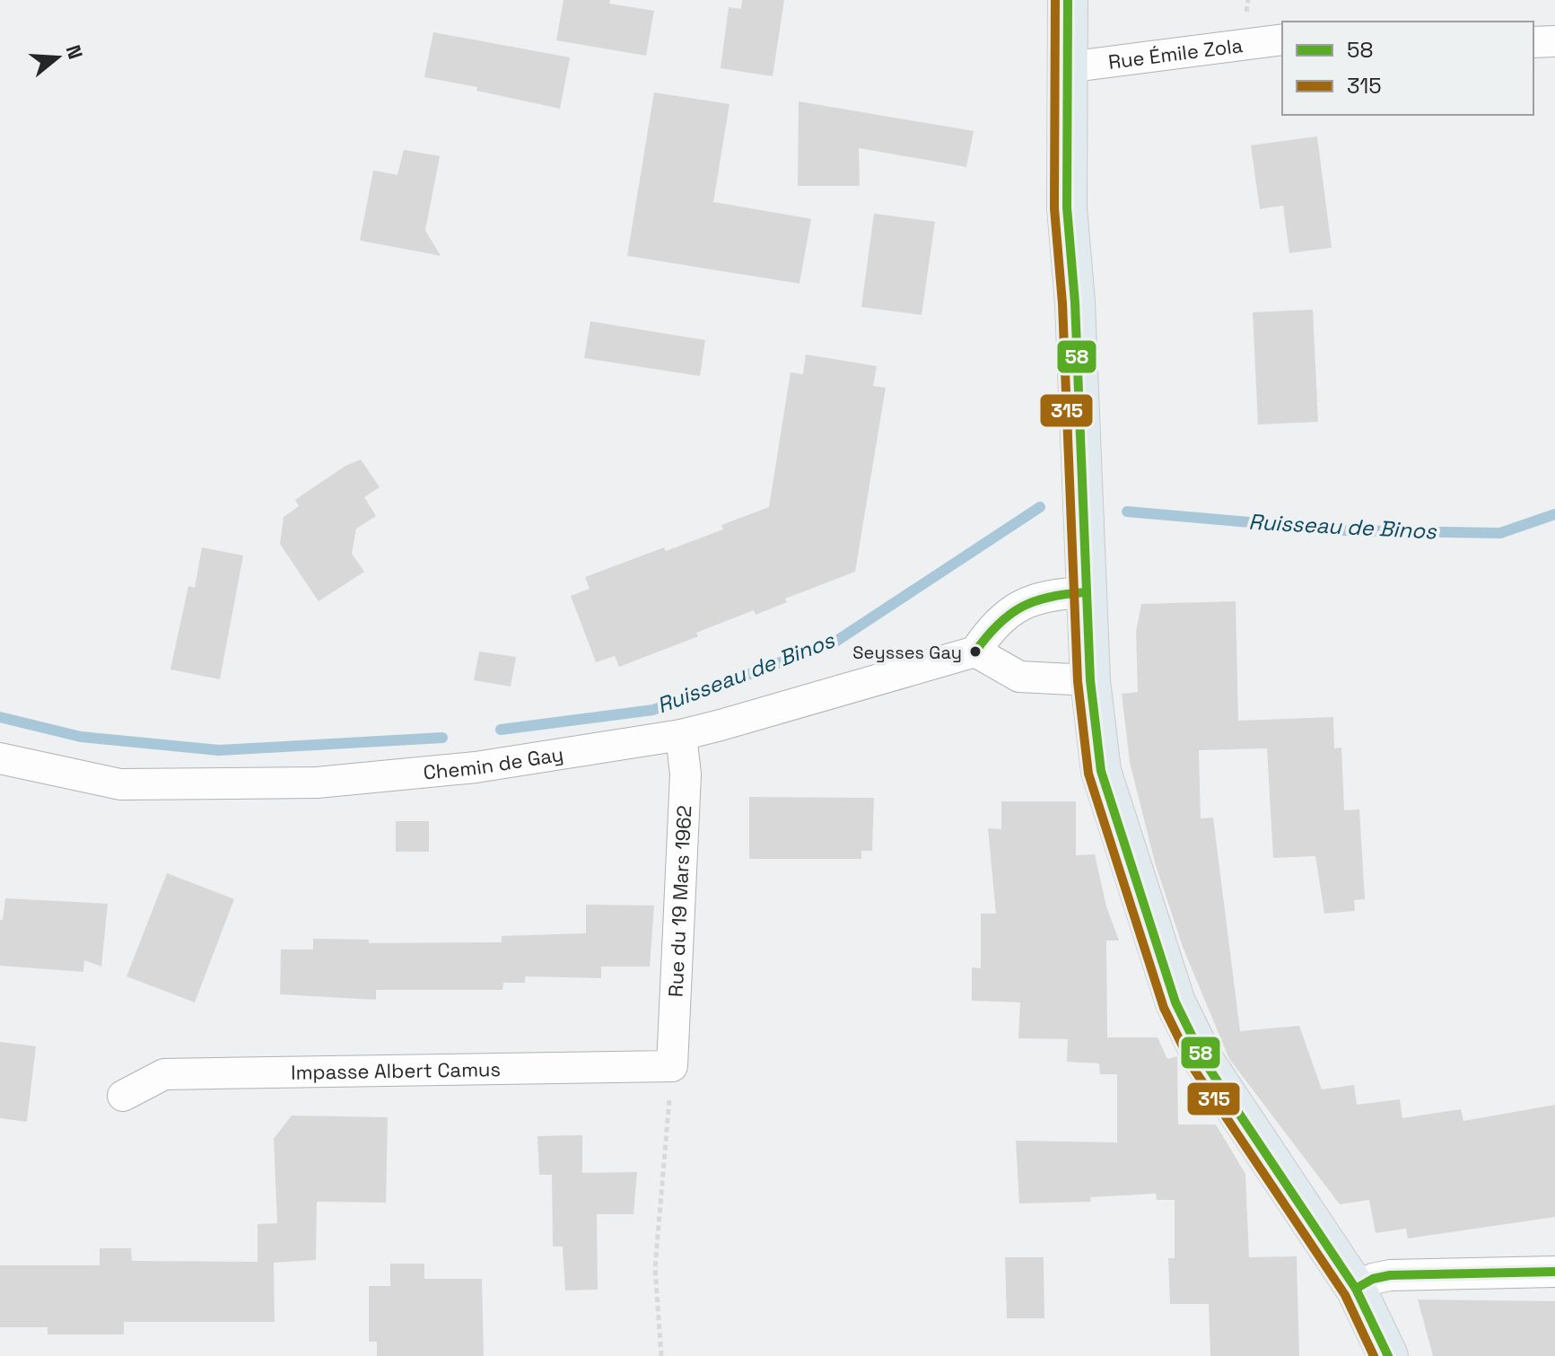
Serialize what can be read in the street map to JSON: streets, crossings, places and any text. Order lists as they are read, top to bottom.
{
  "streets": {
    "street": [
      "Rue Émile Zola",
      "Chemin de Gay",
      "Rue du 19 Mars 1962",
      "Impasse Albert Camus"
    ]
  },
  "crossings": [
    ["Chemin de Gay", "Rue du 19 Mars 1962"],
    ["Rue du 19 Mars 1962", "Impasse Albert Camus"]
  ],
  "water": ["Ruisseau de Binos"],
  "places": ["Seysses Gay"],
  "lines": ["transit line 58", "transit line 315"],
  "legend": ["58", "315"],
  "north": "right"
}
